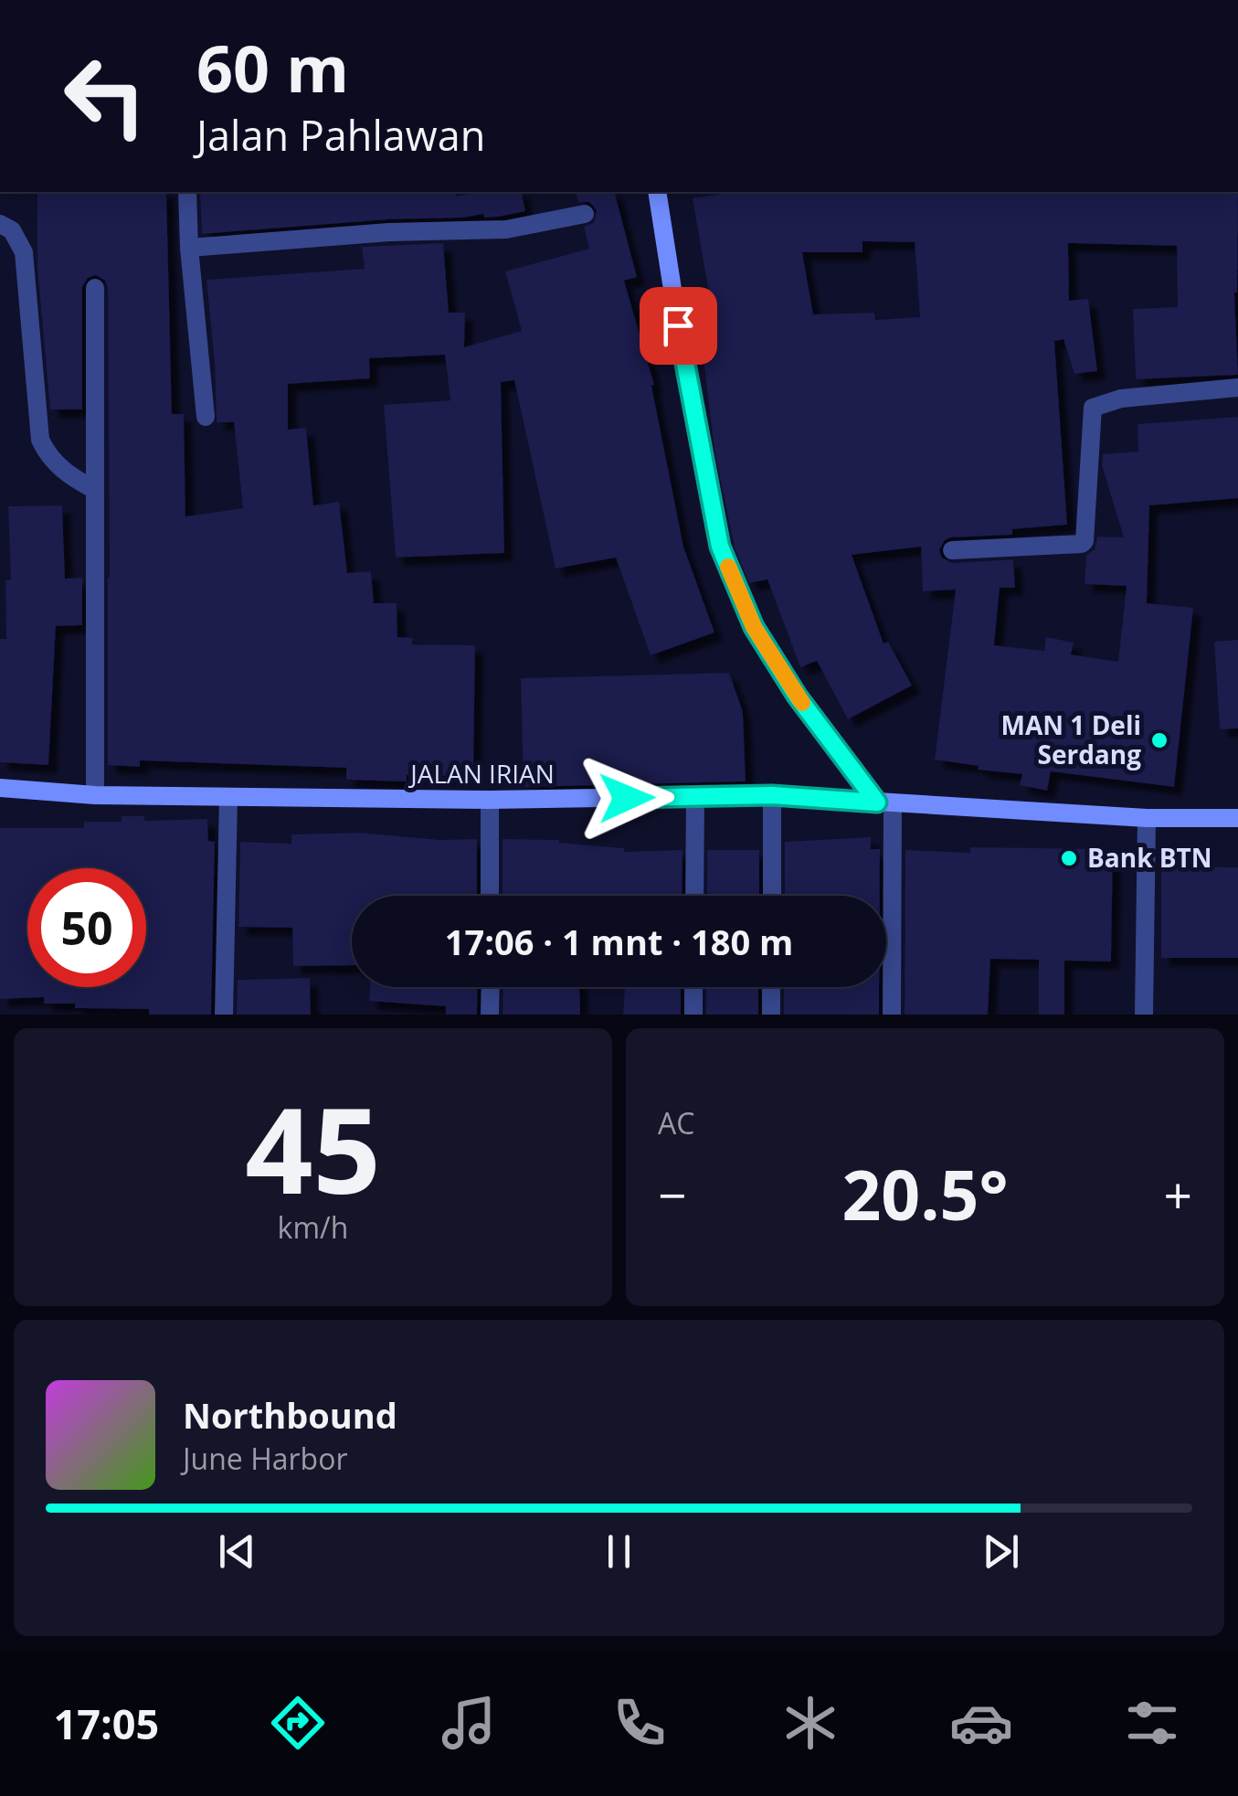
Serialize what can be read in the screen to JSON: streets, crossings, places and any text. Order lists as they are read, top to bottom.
{
  "streets": {
    "main road": ["JALAN IRIAN"]
  },
  "places": ["MAN 1 Deli Serdang", "Bank BTN"],
  "page": {
    "turn": ["60 m", "Jalan Pahlawan"],
    "limit": "50",
    "trip": "17:06 · 1 mnt · 180 m",
    "tile": [
      ["45", "km/h"],
      "AC"
    ],
    "heat": ["−", "20.5°", "+"],
    "song": ["Northbound", "June Harbor"],
    "tabs": "17:05"
  }
}
